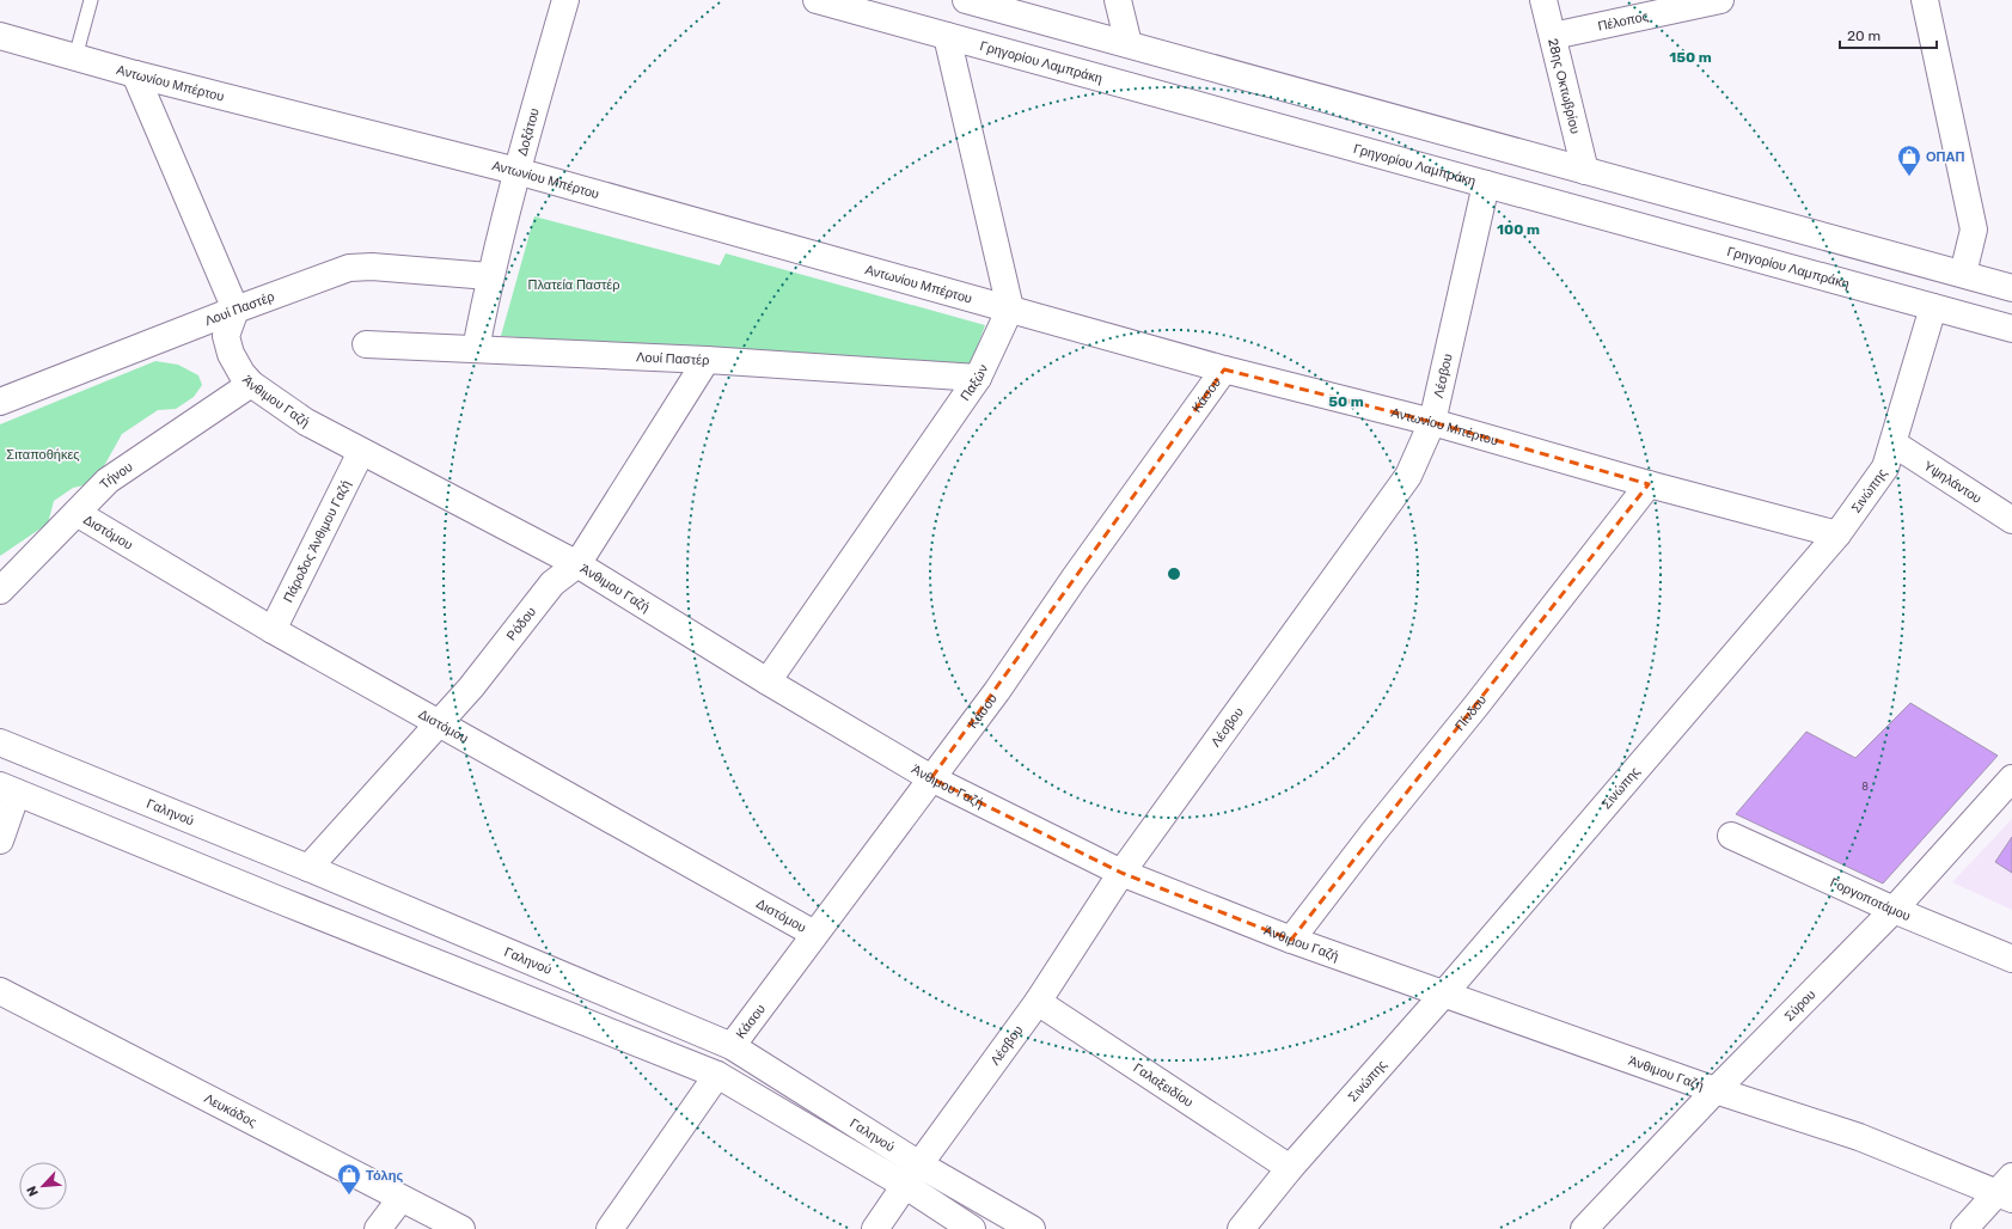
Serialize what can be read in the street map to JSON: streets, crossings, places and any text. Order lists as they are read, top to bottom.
{
  "streets": {
    "street": [
      "Πέλοπος",
      "Γρηγορίου Λαμπράκη",
      "Αντωνίου Μπέρτου",
      "28ης Οκτωβρίου",
      "Δοξάτου",
      "Λουί Παστέρ",
      "Λέσβου",
      "Παξών",
      "Κάσου",
      "Άνθιμου Γαζή",
      "Τήνου",
      "Υψηλάντου",
      "Σινώπης",
      "Διστόμου",
      "Πάροδος Άνθιμου Γαζή",
      "Ρόδου",
      "Πίνδου",
      "Γαληνού",
      "Γοργοποτάμου",
      "Σύρου",
      "Γαλαξειδίου",
      "Λευκάδος"
    ]
  },
  "crossings": [
    ["Πέλοπος", "28ης Οκτωβρίου"],
    ["Γρηγορίου Λαμπράκη", "Λέσβου"],
    ["Γρηγορίου Λαμπράκη", "Σινώπης"],
    ["Αντωνίου Μπέρτου", "Δοξάτου"],
    ["Αντωνίου Μπέρτου", "Λέσβου"],
    ["Αντωνίου Μπέρτου", "Παξών"],
    ["Αντωνίου Μπέρτου", "Κάσου"],
    ["Αντωνίου Μπέρτου", "Σινώπης"],
    ["Αντωνίου Μπέρτου", "Πίνδου"],
    ["Δοξάτου", "Λουί Παστέρ"],
    ["Λουί Παστέρ", "Παξών"],
    ["Λουί Παστέρ", "Άνθιμου Γαζή"],
    ["Λουί Παστέρ", "Ρόδου"],
    ["Λέσβου", "Άνθιμου Γαζή"],
    ["Λέσβου", "Γαληνού"],
    ["Λέσβου", "Γαλαξειδίου"],
    ["Παξών", "Άνθιμου Γαζή"],
    ["Κάσου", "Άνθιμου Γαζή"],
    ["Κάσου", "Διστόμου"],
    ["Κάσου", "Γαληνού"],
    ["Άνθιμου Γαζή", "Τήνου"],
    ["Άνθιμου Γαζή", "Σινώπης"],
    ["Άνθιμου Γαζή", "Πάροδος Άνθιμου Γαζή"],
    ["Άνθιμου Γαζή", "Ρόδου"],
    ["Άνθιμου Γαζή", "Πίνδου"],
    ["Άνθιμου Γαζή", "Σύρου"],
    ["Τήνου", "Διστόμου"],
    ["Υψηλάντου", "Σινώπης"],
    ["Σινώπης", "Γαλαξειδίου"],
    ["Διστόμου", "Πάροδος Άνθιμου Γαζή"],
    ["Διστόμου", "Ρόδου"],
    ["Ρόδου", "Γαληνού"],
    ["Γοργοποτάμου", "Σύρου"]
  ],
  "parks": ["Πλατεία Παστέρ", "Σιταποθήκες"],
  "places": {
    "shop": ["ΟΠΑΠ", "Τόλης"]
  },
  "house_numbers": ["8"],
  "scale_bar": "20 m",
  "north": "bottom left",
  "rings": ["150 m", "100 m", "50 m"]
}
